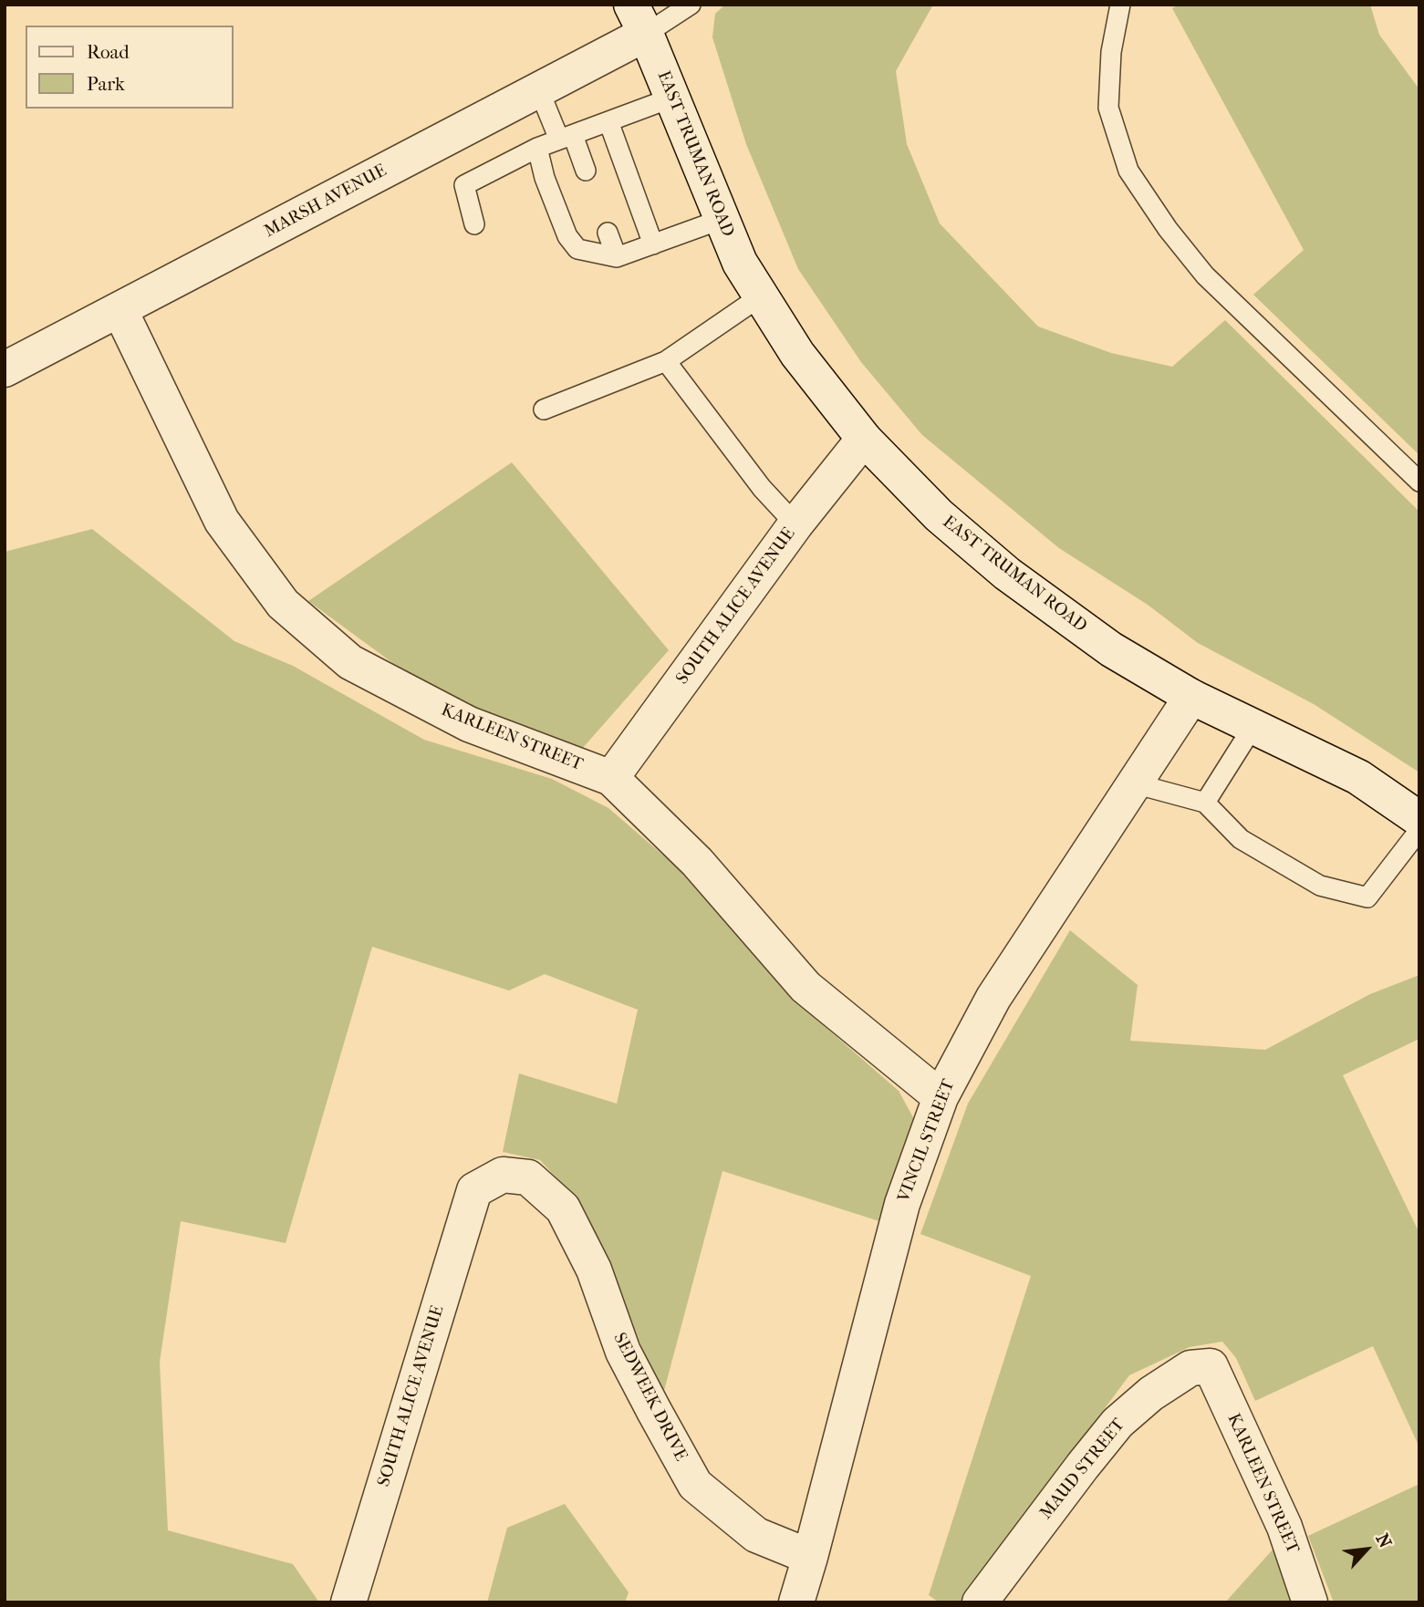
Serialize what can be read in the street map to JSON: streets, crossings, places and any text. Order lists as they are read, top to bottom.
{
  "streets": {
    "street": [
      "EAST TRUMAN ROAD",
      "MARSH AVENUE",
      "SOUTH ALICE AVENUE",
      "KARLEEN STREET",
      "VINCIL STREET",
      "SEDWEEK DRIVE",
      "MAUD STREET"
    ]
  },
  "crossings": [
    ["EAST TRUMAN ROAD", "MARSH AVENUE"],
    ["EAST TRUMAN ROAD", "SOUTH ALICE AVENUE"],
    ["EAST TRUMAN ROAD", "VINCIL STREET"],
    ["MARSH AVENUE", "KARLEEN STREET"],
    ["SOUTH ALICE AVENUE", "KARLEEN STREET"],
    ["SOUTH ALICE AVENUE", "SEDWEEK DRIVE"],
    ["KARLEEN STREET", "VINCIL STREET"],
    ["KARLEEN STREET", "MAUD STREET"],
    ["VINCIL STREET", "SEDWEEK DRIVE"]
  ],
  "legend": ["Road", "Park"],
  "north": "top right"
}
